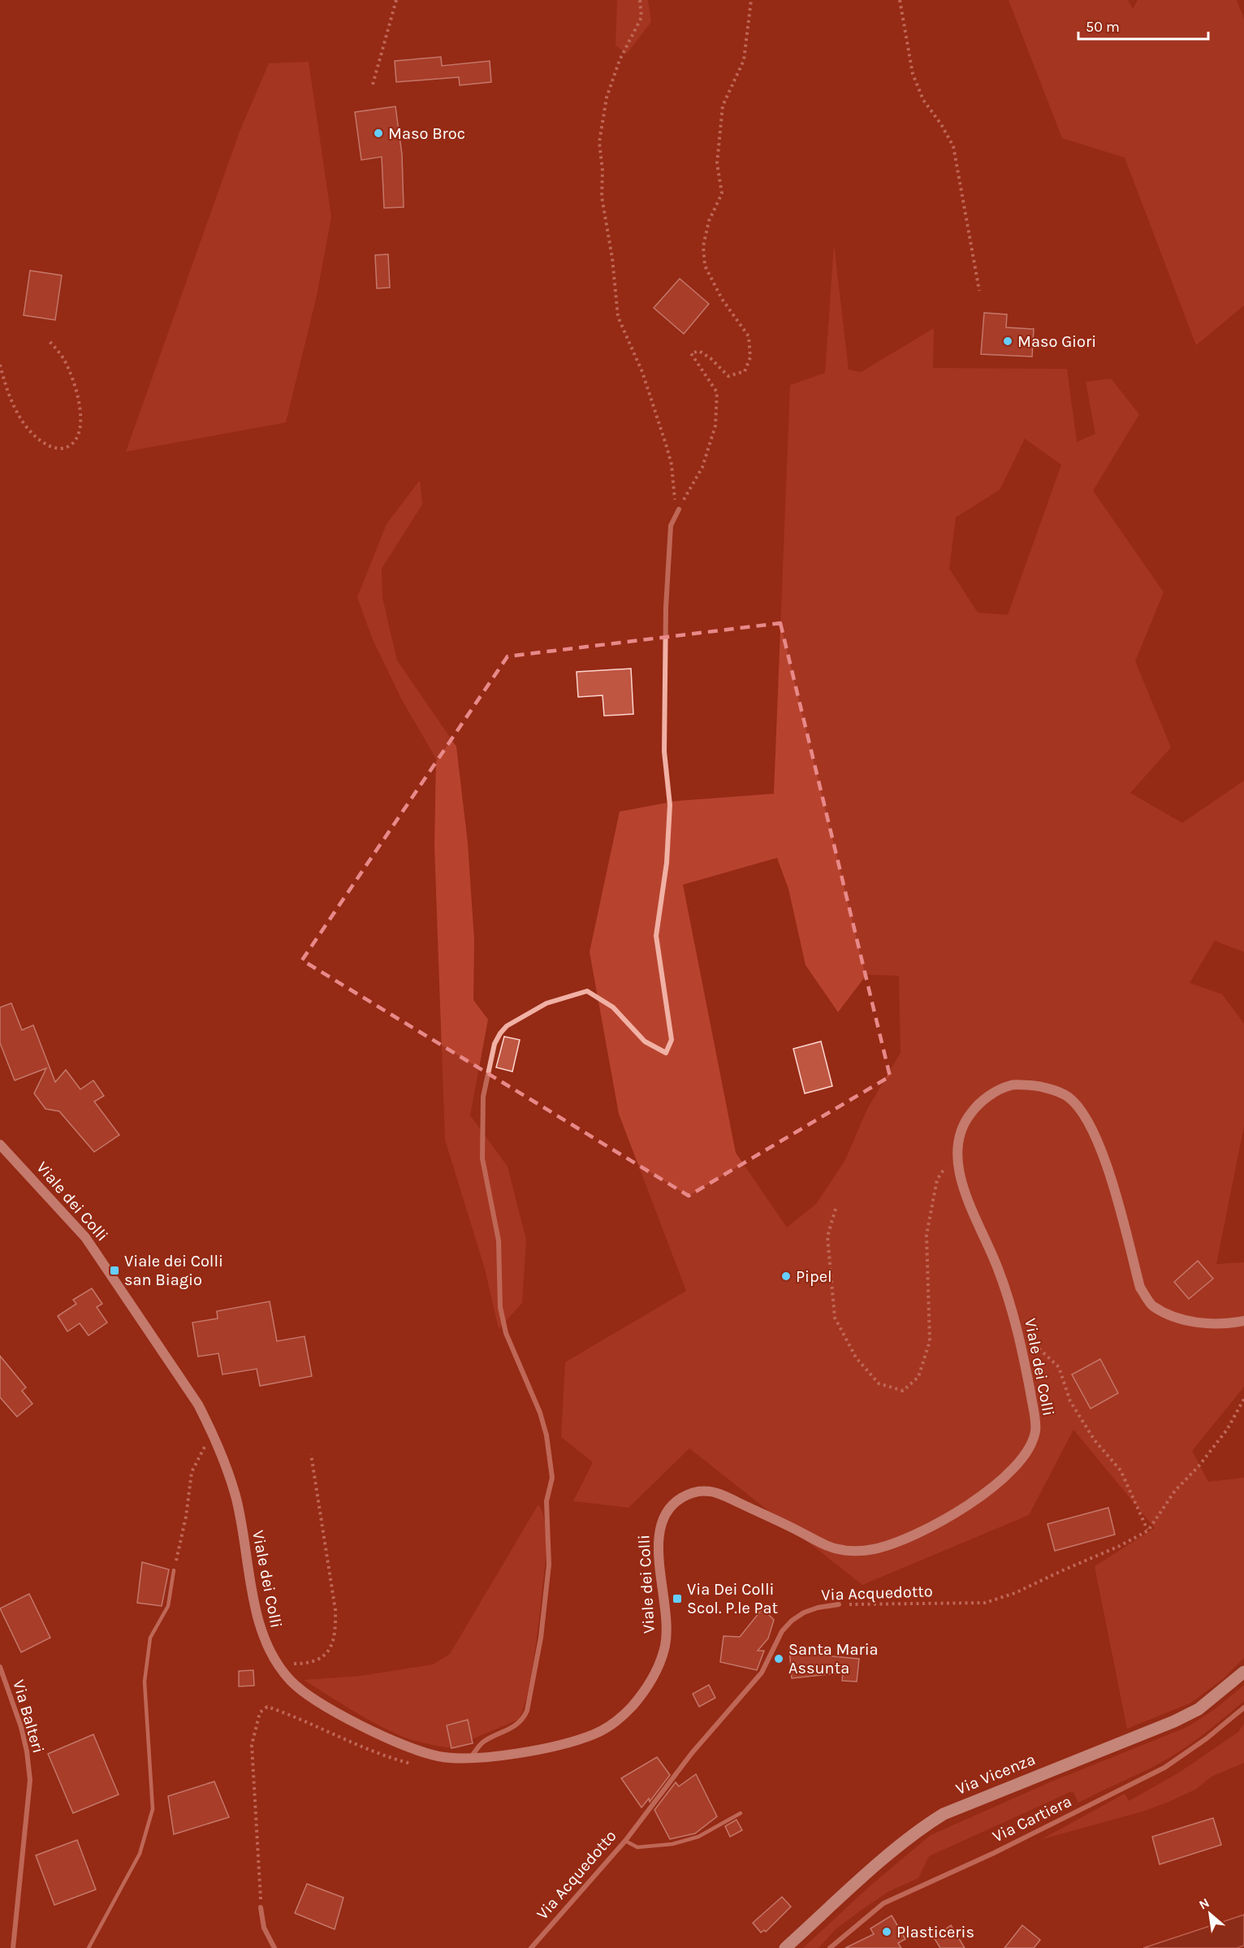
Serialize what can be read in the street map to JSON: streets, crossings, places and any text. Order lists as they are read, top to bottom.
{
  "streets": {
    "main road": ["Viale dei Colli", "Via Vicenza"],
    "street": ["Via Acquedotto", "Via Balteri", "Via Cartiera"]
  },
  "places": {
    "other": [
      "Maso Broc",
      "Maso Giori",
      "Pipel",
      "Santa Maria Assunta",
      "Plasticeris"
    ],
    "transit": ["Viale dei Colli san Biagio", "Via Dei Colli Scol. P.le Pat"]
  },
  "scale_bar": "50 m",
  "north": "top left"
}
